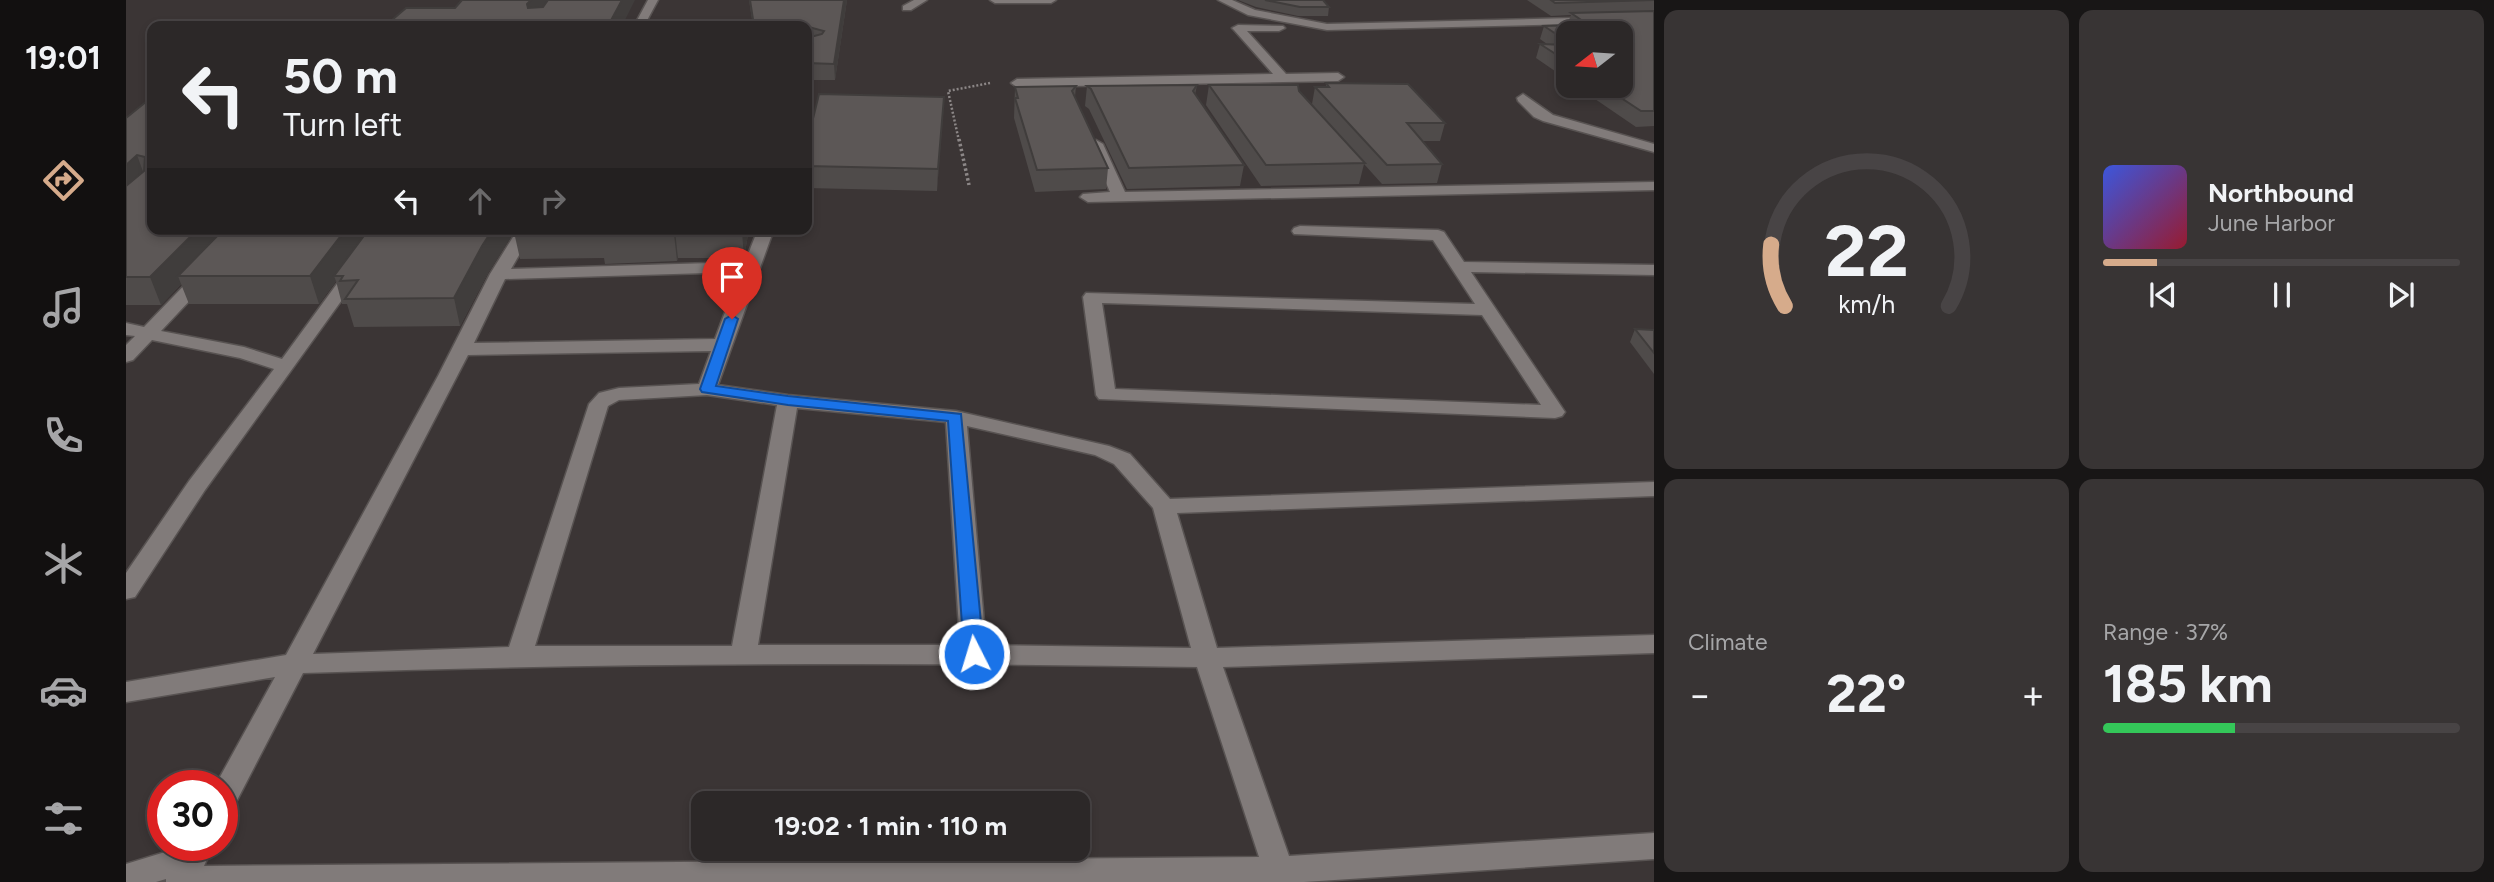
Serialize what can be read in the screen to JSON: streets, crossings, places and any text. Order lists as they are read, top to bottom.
{
  "north": "left",
  "page": {
    "tabs": "19:01",
    "turn": ["50 m", "Turn left"],
    "song": ["Northbound", "June Harbor"],
    "tile": [
      "Climate",
      ["Range · 37%", "185 km"]
    ],
    "heat": ["−", "22°", "+"],
    "limit": "30",
    "trip": "19:02 · 1 min · 110 m",
    "gauge": ["22", "km/h"]
  }
}
